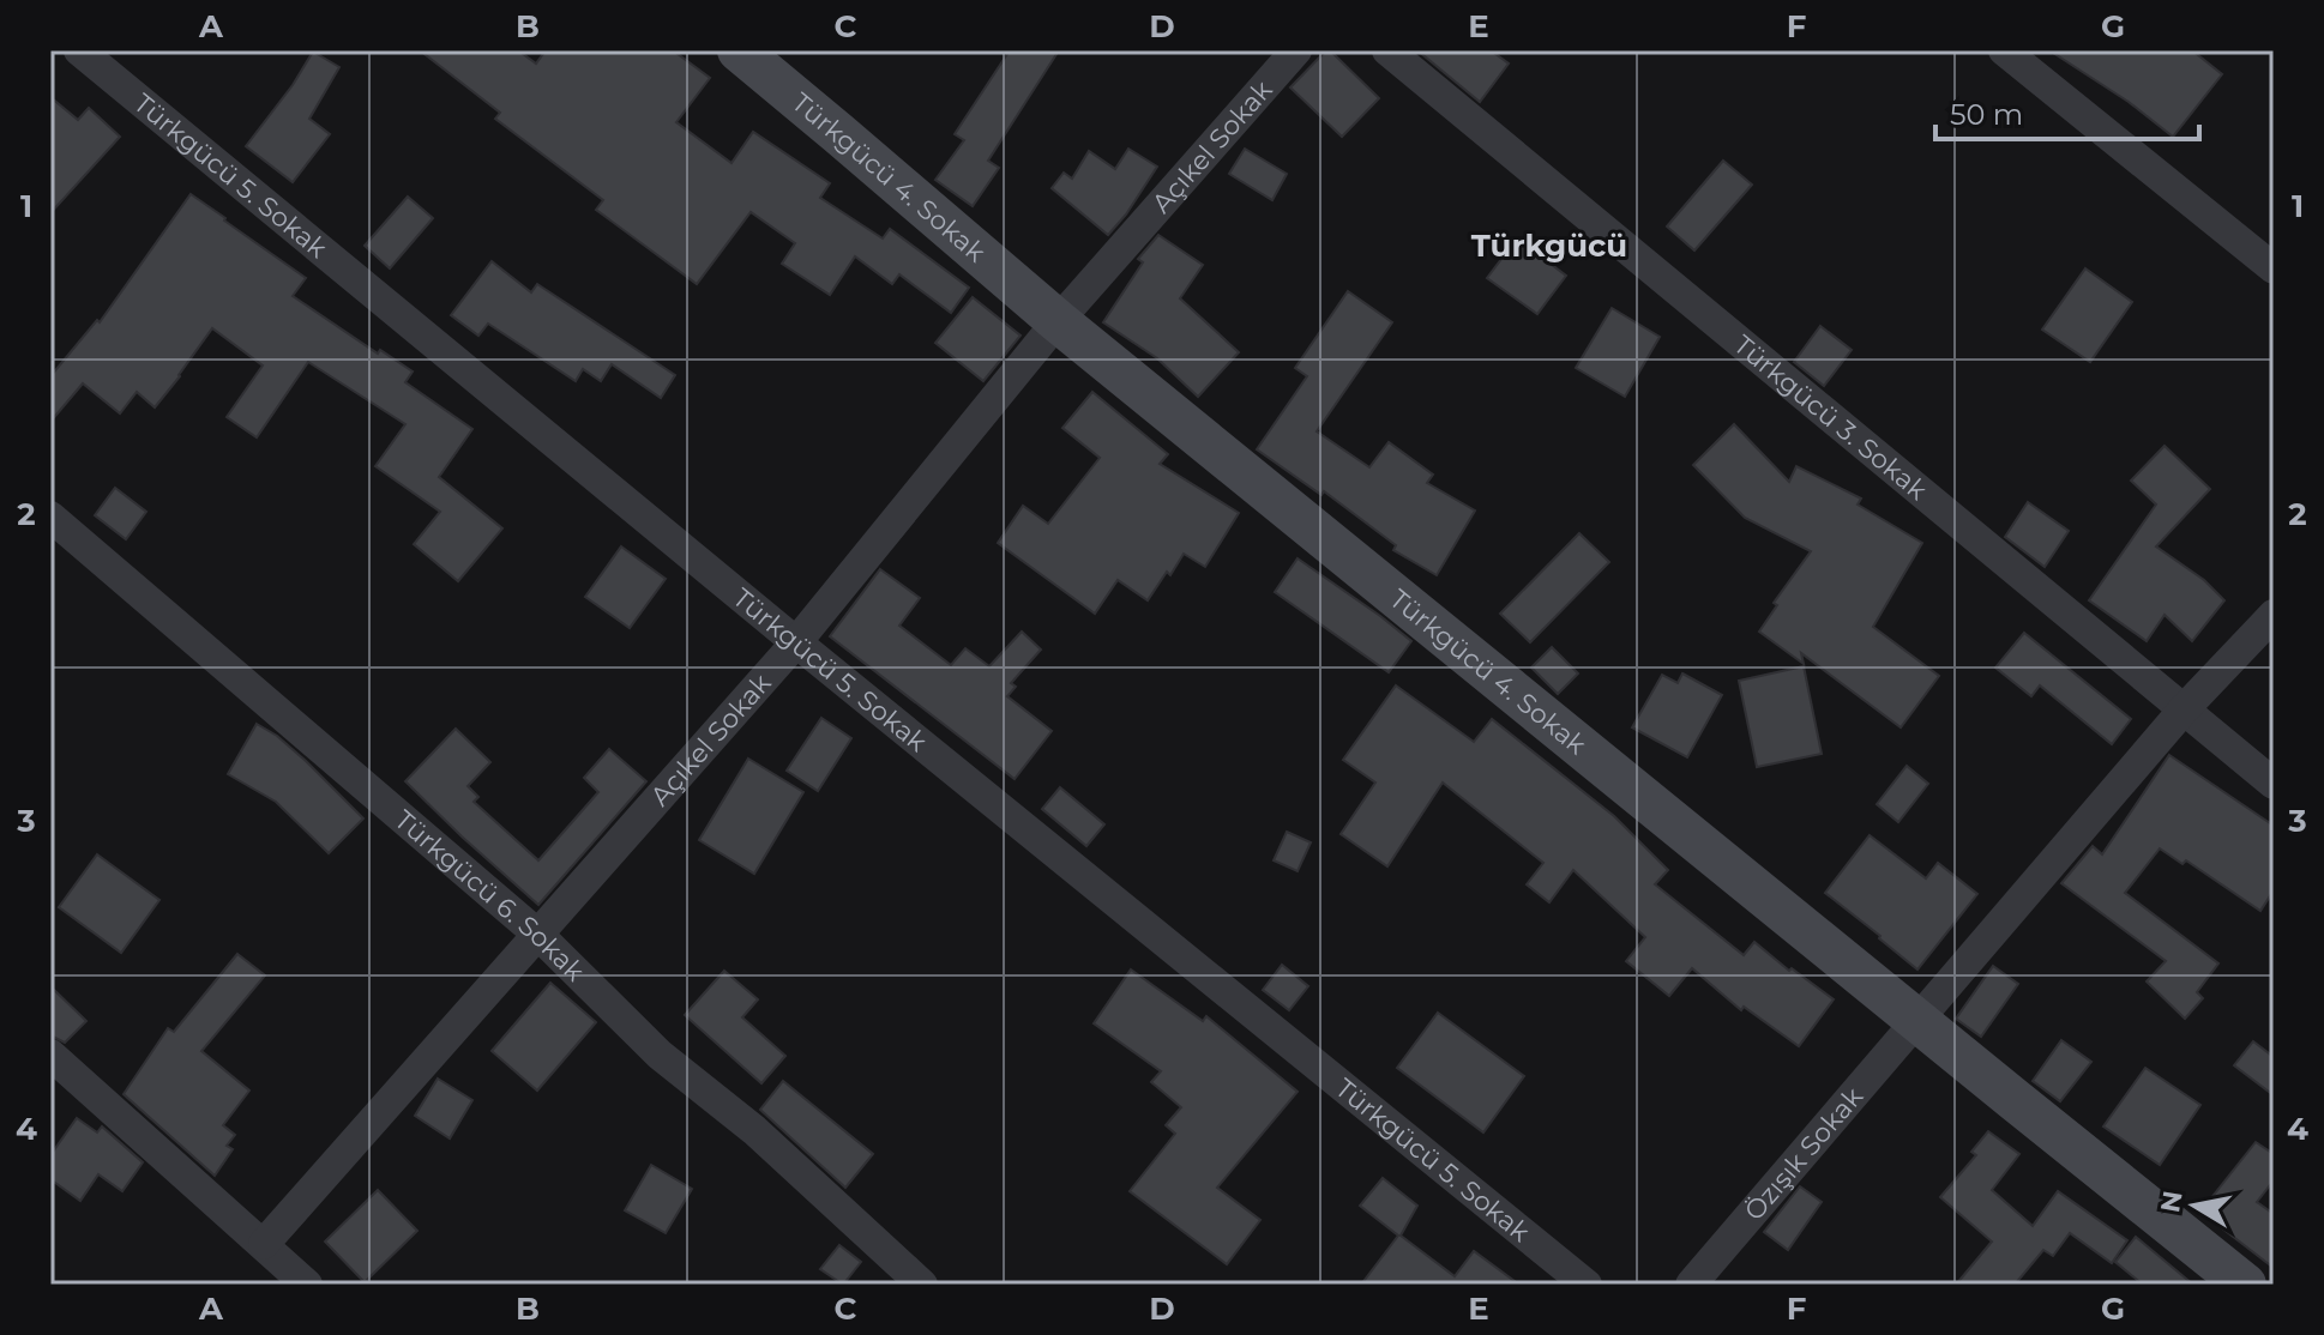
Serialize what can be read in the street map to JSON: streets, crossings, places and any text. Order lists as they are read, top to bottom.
{
  "streets": {
    "main road": ["Türkgücü 4. Sokak"],
    "street": [
      "Açıkel Sokak",
      "Türkgücü 5. Sokak",
      "Türkgücü 3. Sokak",
      "Türkgücü 6. Sokak",
      "Özışık Sokak"
    ]
  },
  "crossings": [
    ["Açıkel Sokak", "Türkgücü 5. Sokak"],
    ["Açıkel Sokak", "Türkgücü 4. Sokak"],
    ["Açıkel Sokak", "Türkgücü 6. Sokak"],
    ["Türkgücü 4. Sokak", "Özışık Sokak"],
    ["Türkgücü 3. Sokak", "Özışık Sokak"]
  ],
  "districts": ["Türkgücü"],
  "scale_bar": "50 m",
  "north": "left",
  "grid": {
    "columns": [
      "A",
      "B",
      "C",
      "D",
      "E",
      "F",
      "G"
    ],
    "rows": [
      "1",
      "2",
      "3",
      "4"
    ]
  }
}
